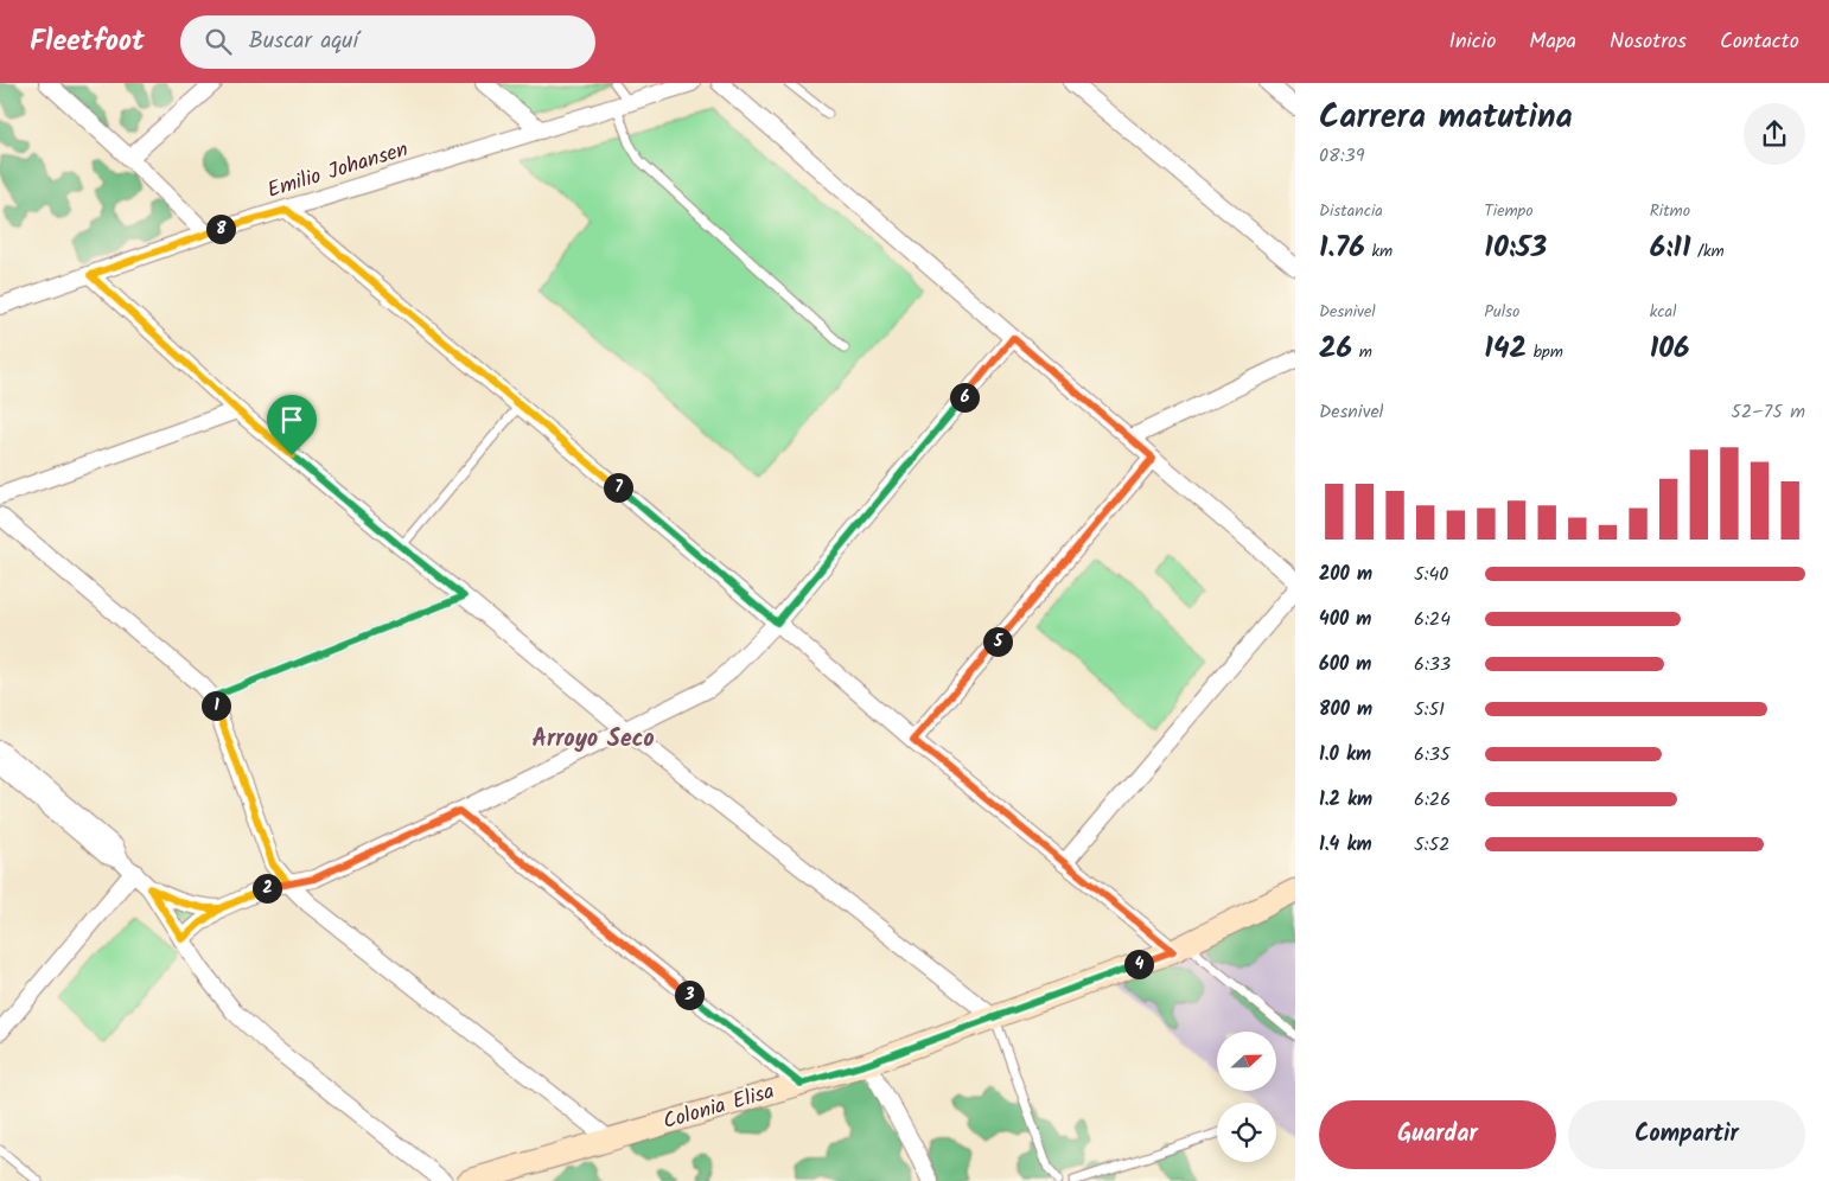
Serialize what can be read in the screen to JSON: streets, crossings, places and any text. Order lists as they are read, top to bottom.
{
  "streets": {
    "street": ["Emilio Johansen", "Colonia Elisa"]
  },
  "districts": ["Arroyo Seco"],
  "north": "right",
  "page": {
    "header": "Fleetfoot",
    "search": "Buscar aquí",
    "nav": [
      "Inicio",
      "Mapa",
      "Nosotros",
      "Contacto"
    ],
    "heading": ["Carrera matutina", "08:39"],
    "stats": [
      ["Distancia", "1.76 km"],
      ["Tiempo", "10:53"],
      ["Ritmo", "6:11 /km"],
      ["Desnivel", "26 m"],
      ["Pulso", "142 bpm"],
      ["kcal", "106"]
    ],
    "pins": [
      "8",
      "6",
      "7",
      "5",
      "1",
      "2",
      "4",
      "3"
    ],
    "chart": ["Desnivel", "52–75 m"],
    "list": [
      {
        "name": "200 m",
        "note": "5:40"
      },
      {
        "name": "400 m",
        "note": "6:24"
      },
      {
        "name": "600 m",
        "note": "6:33"
      },
      {
        "name": "800 m",
        "note": "5:51"
      },
      {
        "name": "1.0 km",
        "note": "6:35"
      },
      {
        "name": "1.2 km",
        "note": "6:26"
      },
      {
        "name": "1.4 km",
        "note": "5:52"
      }
    ],
    "buttons": ["Guardar", "Compartir"]
  }
}
